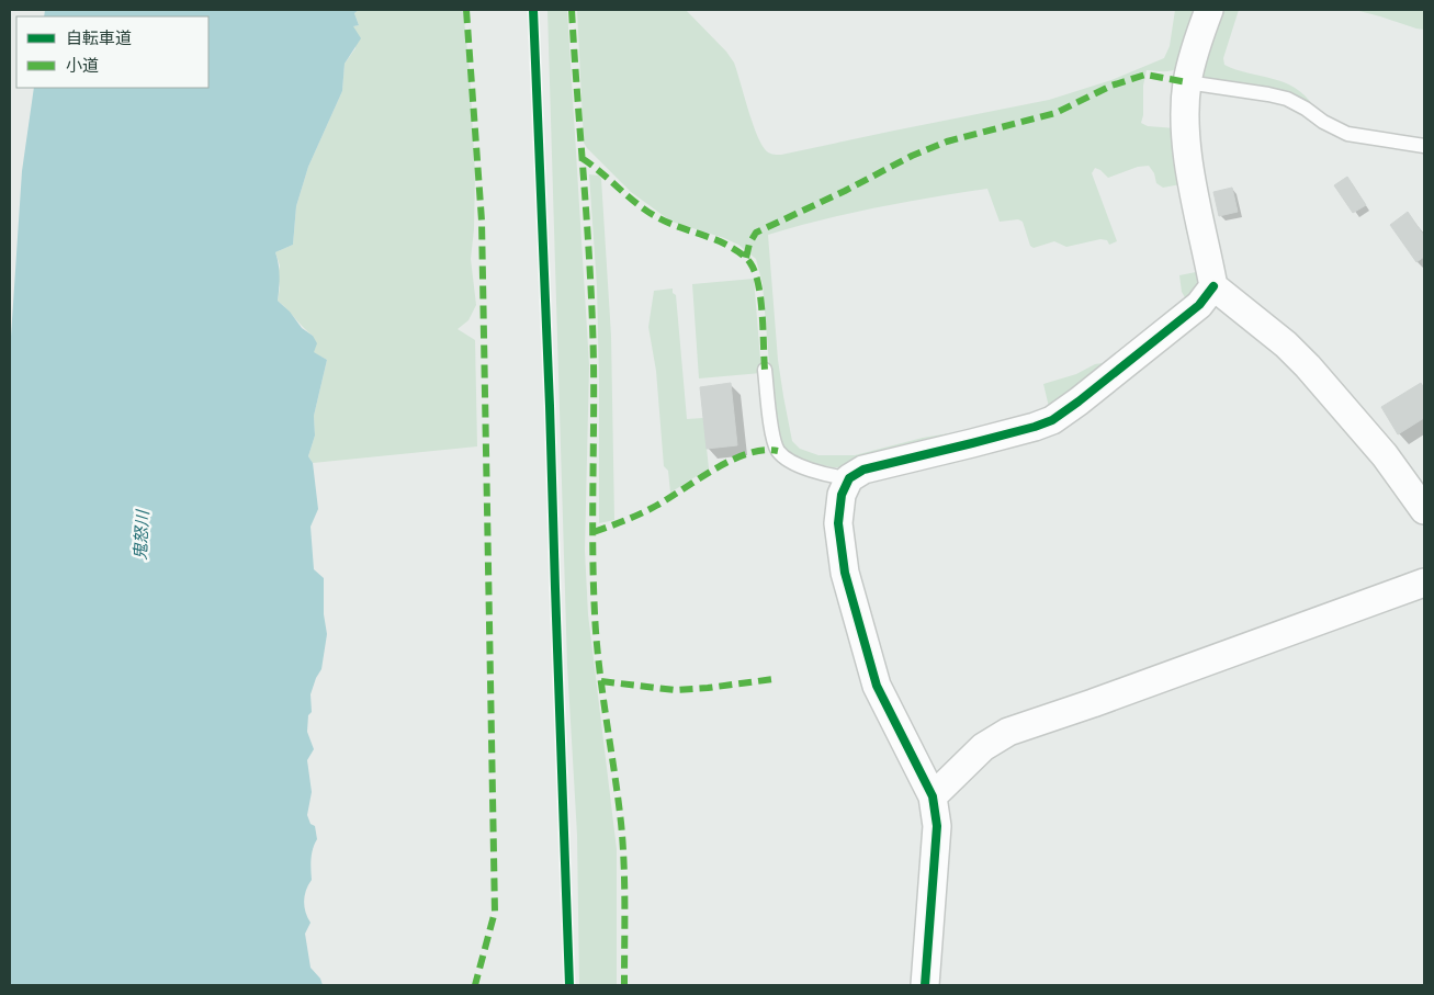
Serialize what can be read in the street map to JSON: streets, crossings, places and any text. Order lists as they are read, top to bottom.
{
  "water": ["鬼怒川"],
  "legend": ["自転車道", "小道"]
}
